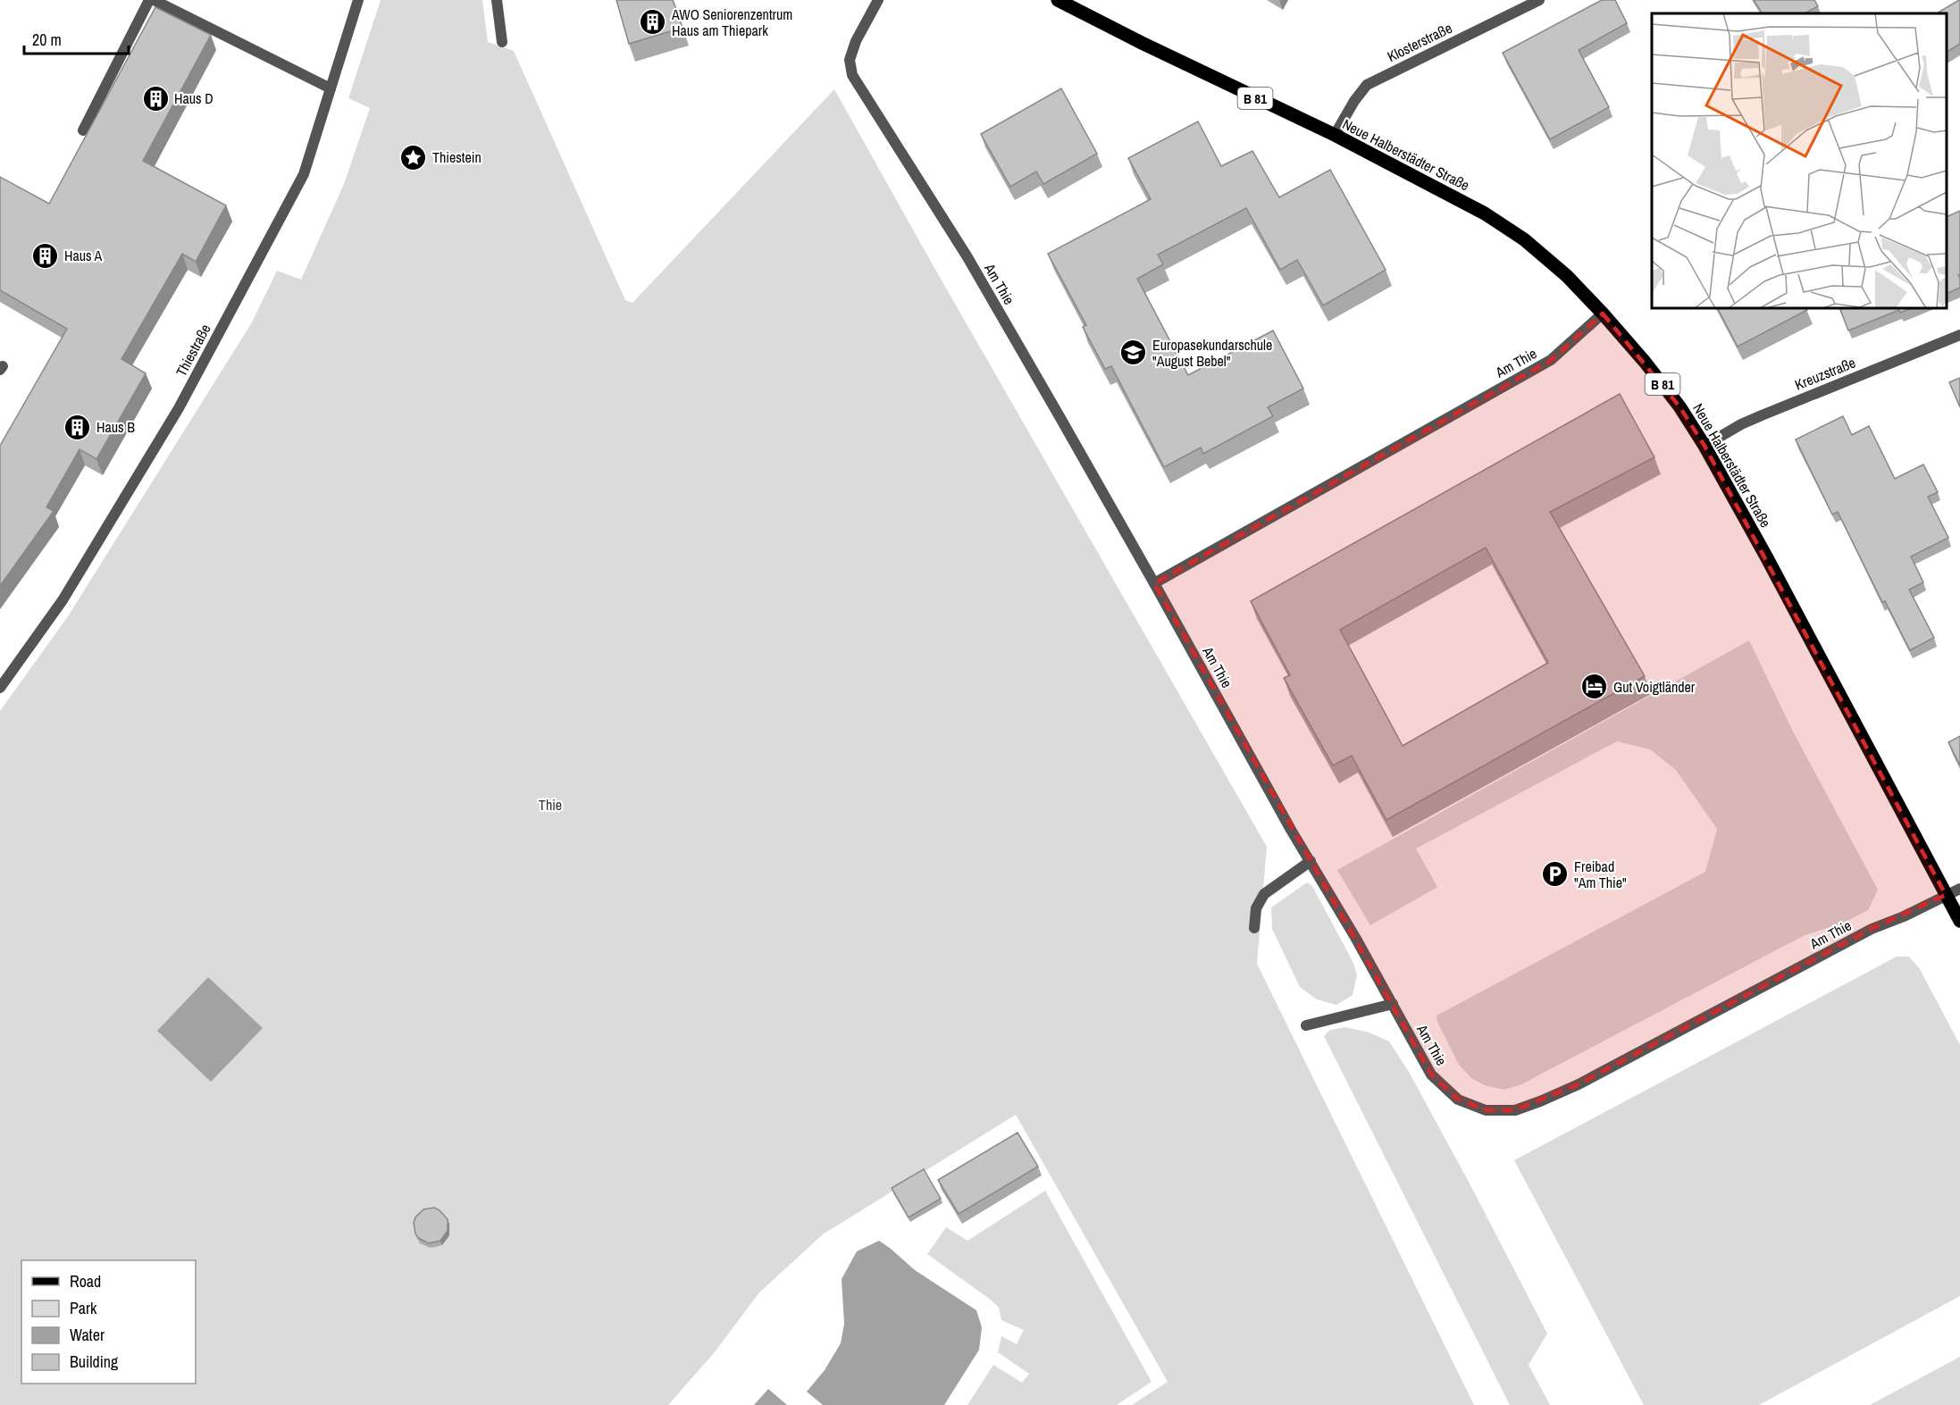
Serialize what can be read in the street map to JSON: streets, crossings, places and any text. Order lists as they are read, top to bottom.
{
  "streets": {
    "main road": ["B 81", "Neue Halberstädter Straße"],
    "street": [
      "Klosterstraße",
      "Am Thie",
      "Thiestraße",
      "Kreuzstraße"
    ]
  },
  "crossings": [
    ["Klosterstraße", "Neue Halberstädter Straße"],
    ["Neue Halberstädter Straße", "Am Thie"],
    ["Neue Halberstädter Straße", "Kreuzstraße"]
  ],
  "parks": ["Thie"],
  "places": {
    "building": [
      "AWO Seniorenzentrum Haus am Thiepark",
      "Haus D",
      "Haus A",
      "Haus B"
    ],
    "place": ["Thiestein"],
    "school or university": ["Europasekundarschule \"August Bebel\""],
    "hotel": ["Gut Voigtländer"],
    "parking": ["Freibad \"Am Thie\""]
  },
  "legend": [
    "Road",
    "Park",
    "Water",
    "Building"
  ],
  "scale_bar": "20 m"
}
